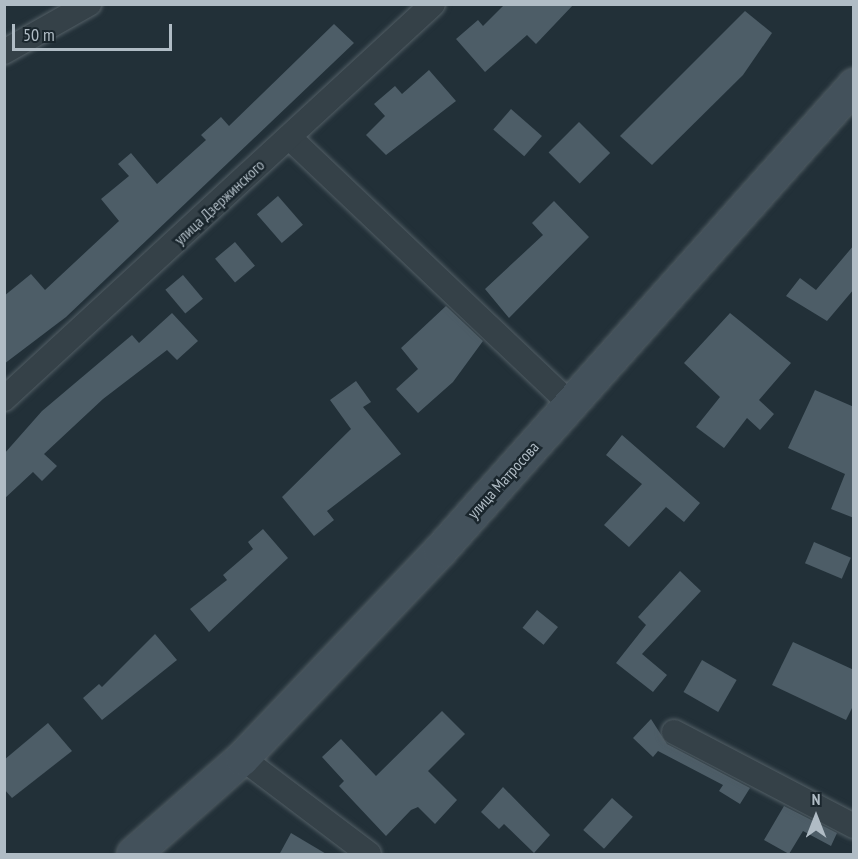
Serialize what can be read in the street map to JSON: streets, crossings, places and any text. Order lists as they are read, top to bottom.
{
  "streets": {
    "main road": ["улица Матросова"],
    "street": ["улица Дзержинского"]
  },
  "scale_bar": "50 m",
  "north": "top"
}
